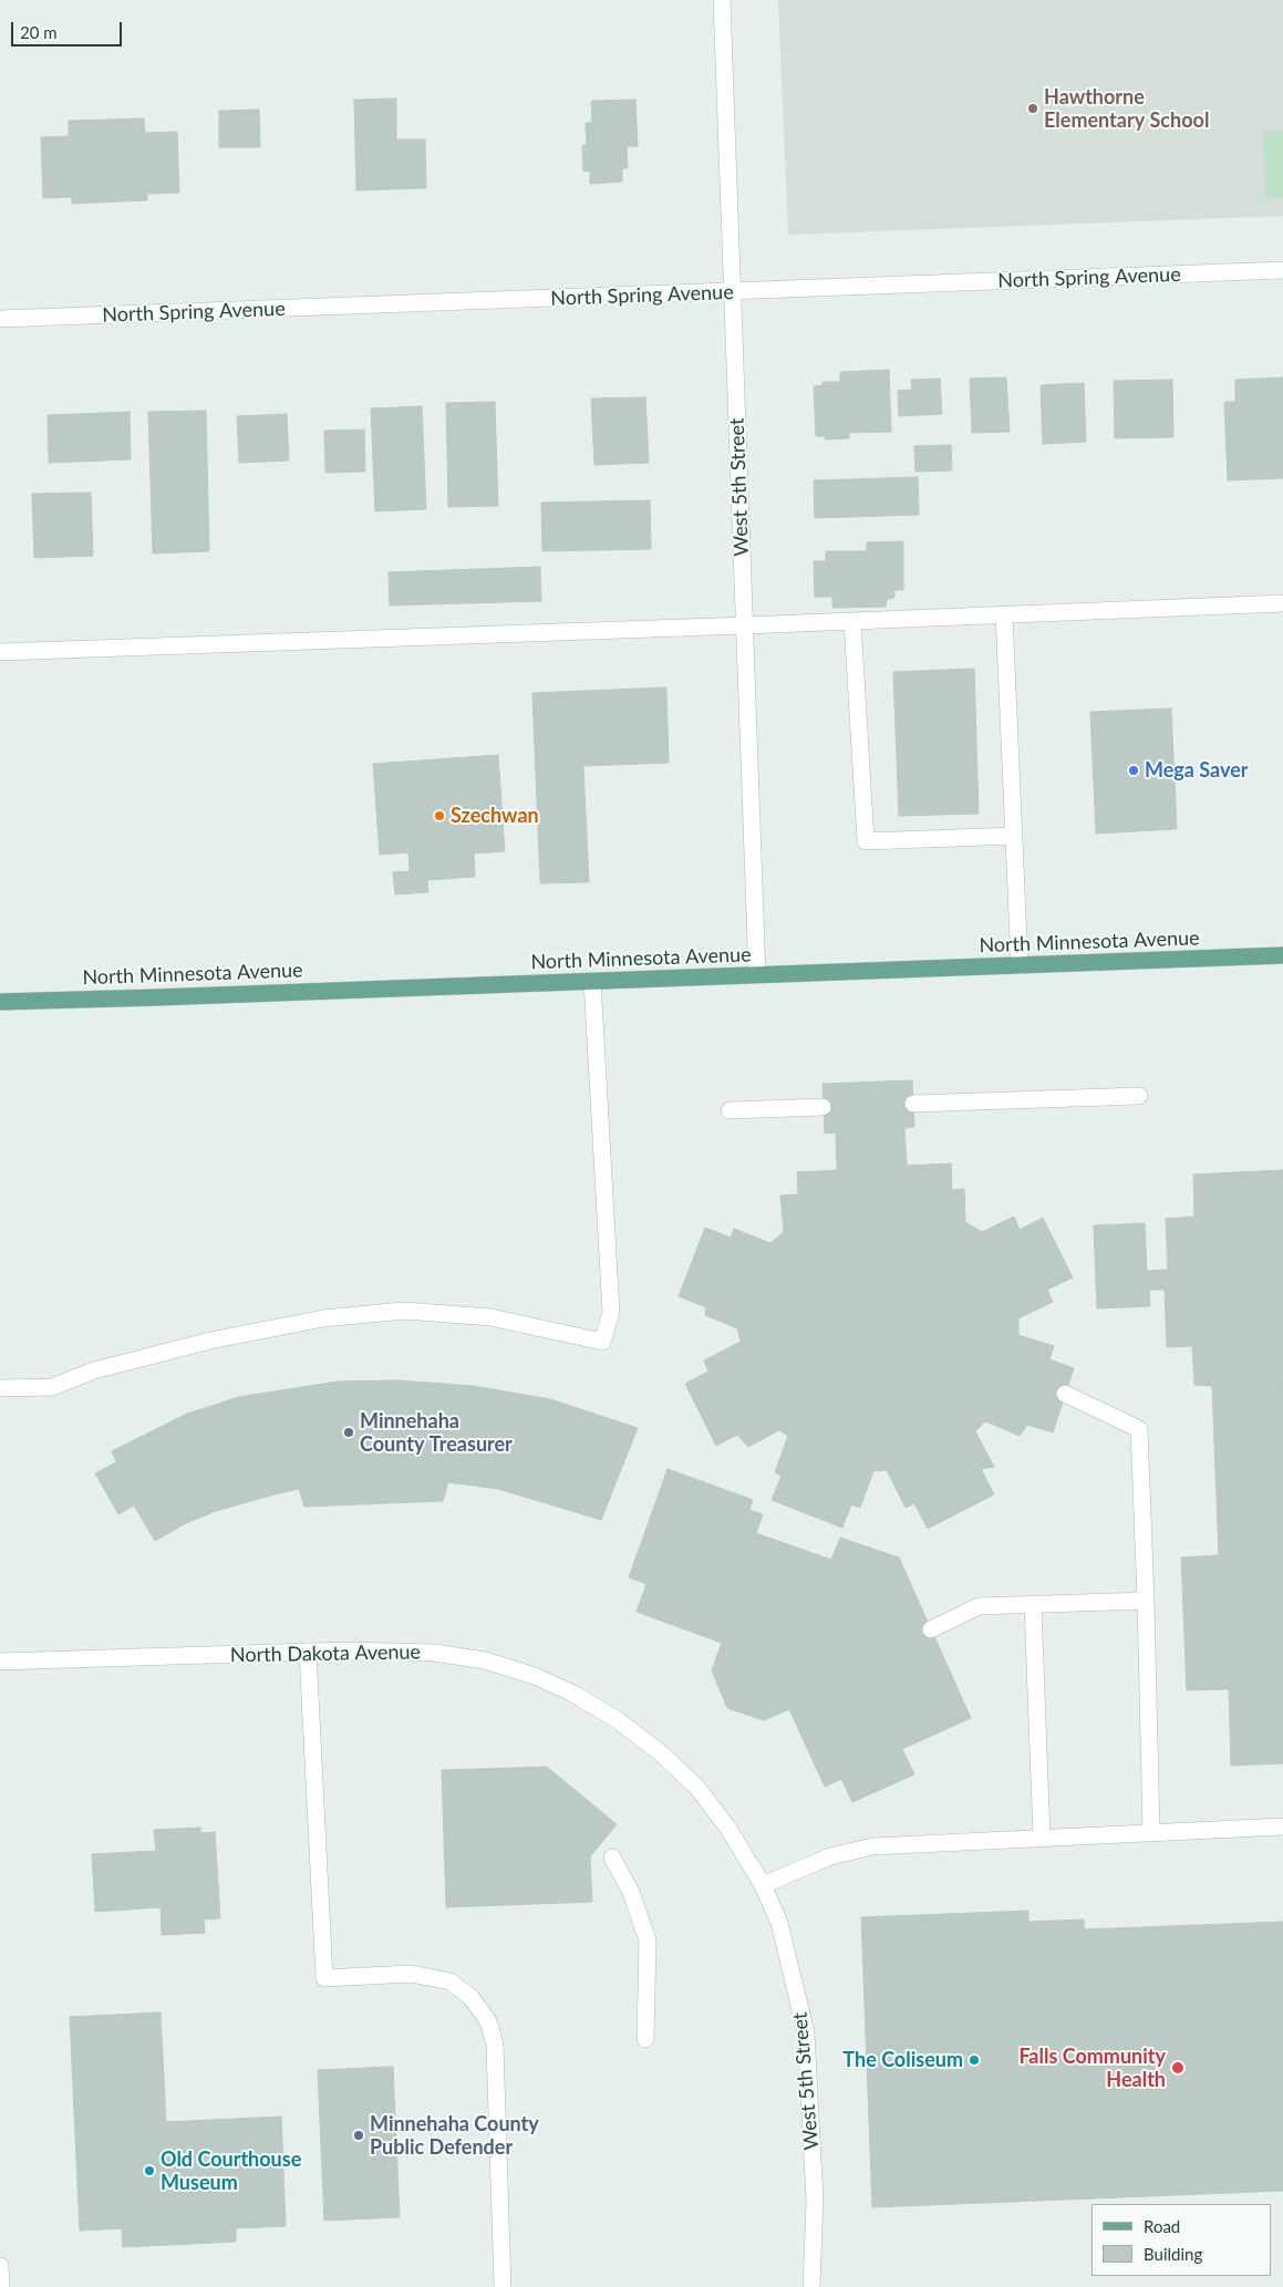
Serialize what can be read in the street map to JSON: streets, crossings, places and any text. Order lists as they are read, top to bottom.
{
  "streets": {
    "main road": ["North Minnesota Avenue"],
    "street": ["North Spring Avenue", "West 5th Street", "North Dakota Avenue"]
  },
  "crossings": [
    ["North Spring Avenue", "West 5th Street"],
    ["West 5th Street", "North Minnesota Avenue"],
    ["West 5th Street", "North Dakota Avenue"]
  ],
  "places": [
    "Hawthorne Elementary School",
    "Mega Saver",
    "Szechwan",
    "Minnehaha County Treasurer",
    "The Coliseum",
    "Falls Community Health",
    "Minnehaha County Public Defender",
    "Old Courthouse Museum"
  ],
  "legend": ["Road", "Building"],
  "scale_bar": "20 m"
}
